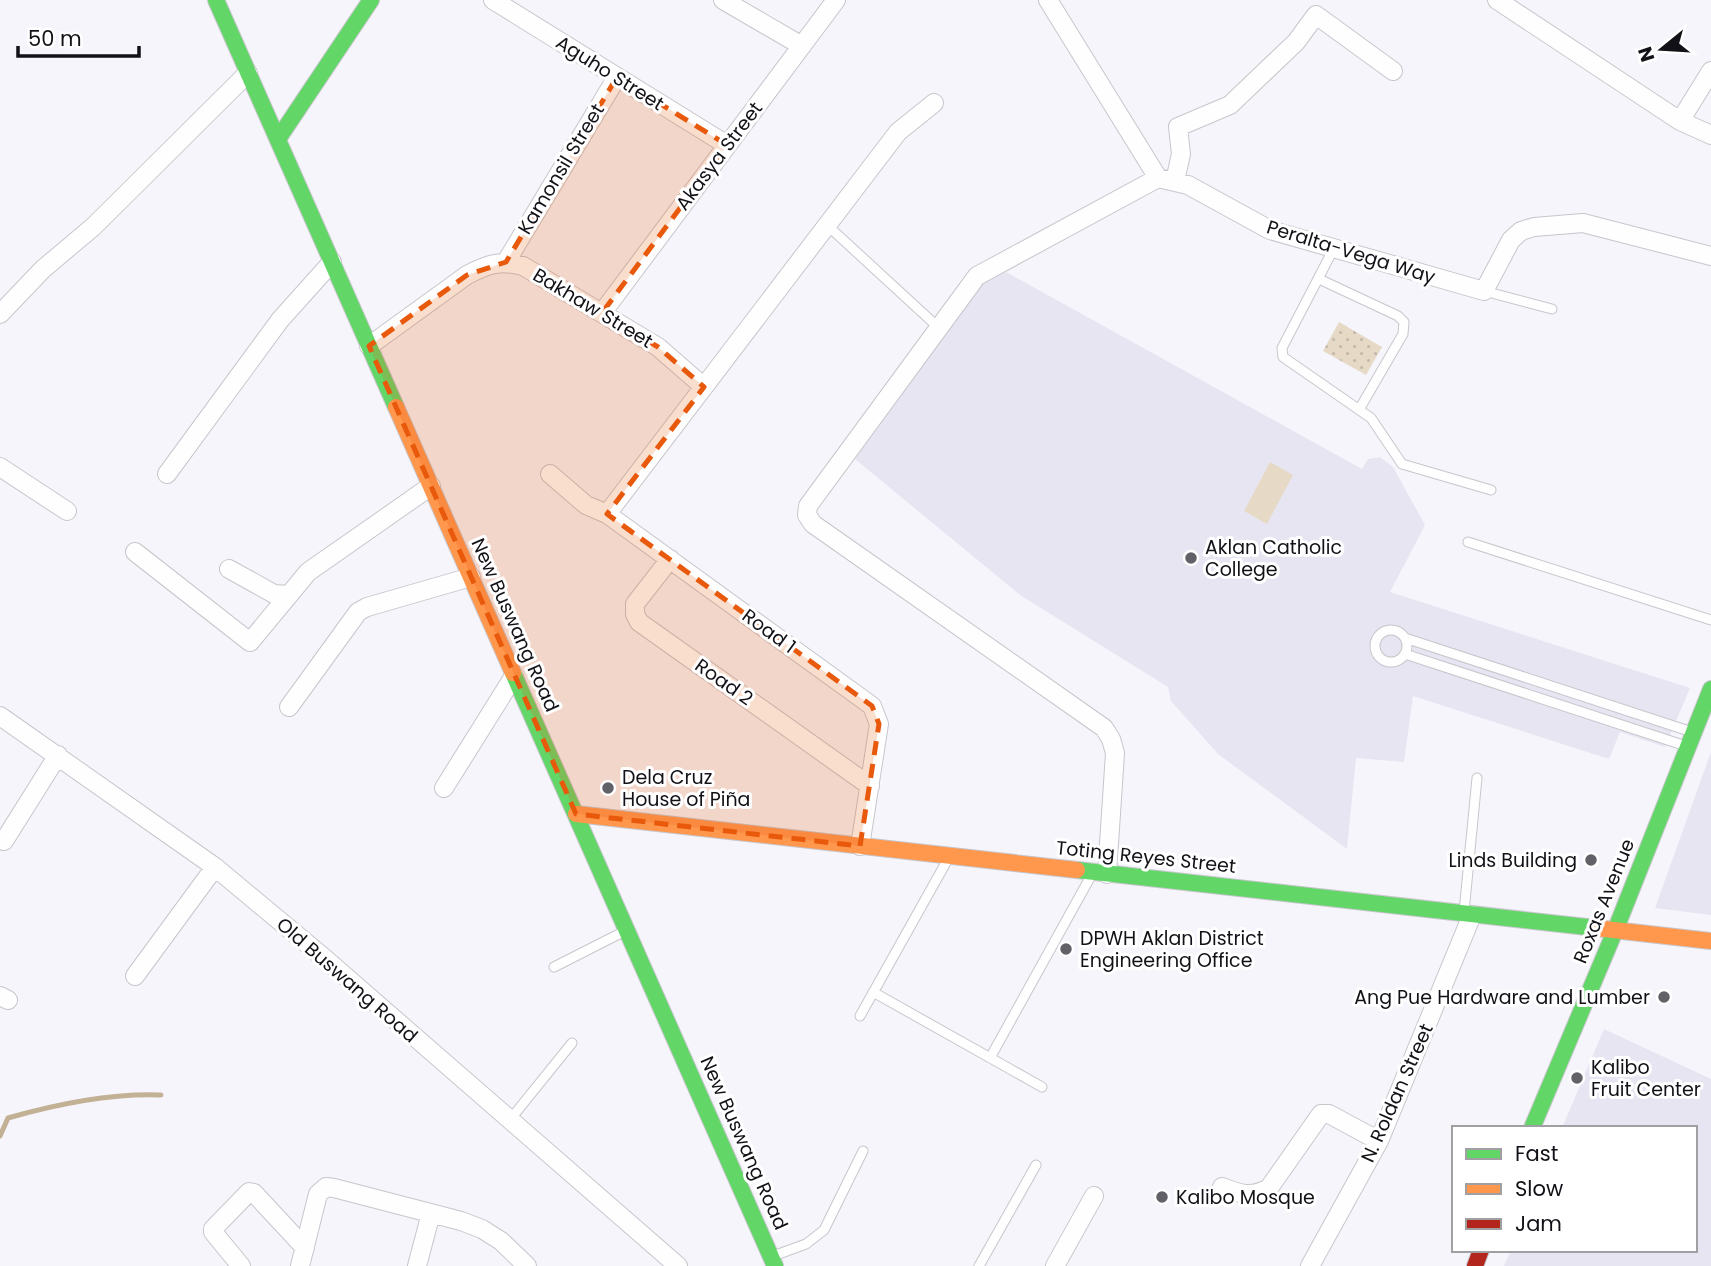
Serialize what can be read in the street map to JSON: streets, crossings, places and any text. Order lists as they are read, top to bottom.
{
  "streets": {
    "street": [
      "Aguho Street",
      "Akasya Street",
      "Kamonsil Street",
      "Peralta-Vega Way",
      "Bakhaw Street",
      "New Buswang Road",
      "Road 1",
      "Road 2",
      "Toting Reyes Street",
      "Roxas Avenue",
      "Old Buswang Road",
      "N. Roldan Street"
    ]
  },
  "crossings": [
    ["Aguho Street", "Akasya Street"],
    ["Aguho Street", "Kamonsil Street"],
    ["Akasya Street", "Bakhaw Street"],
    ["Kamonsil Street", "Bakhaw Street"],
    ["New Buswang Road", "Toting Reyes Street"],
    ["Road 1", "Road 2"],
    ["Road 1", "Toting Reyes Street"],
    ["Toting Reyes Street", "Roxas Avenue"],
    ["Toting Reyes Street", "N. Roldan Street"]
  ],
  "places": [
    "Aklan Catholic College",
    "Dela Cruz House of Piña",
    "Linds Building",
    "DPWH Aklan District Engineering Office",
    "Ang Pue Hardware and Lumber",
    "Kalibo Fruit Center",
    "Kalibo Mosque"
  ],
  "legend": ["Fast", "Slow", "Jam"],
  "scale_bar": "50 m",
  "north": "left"
}
